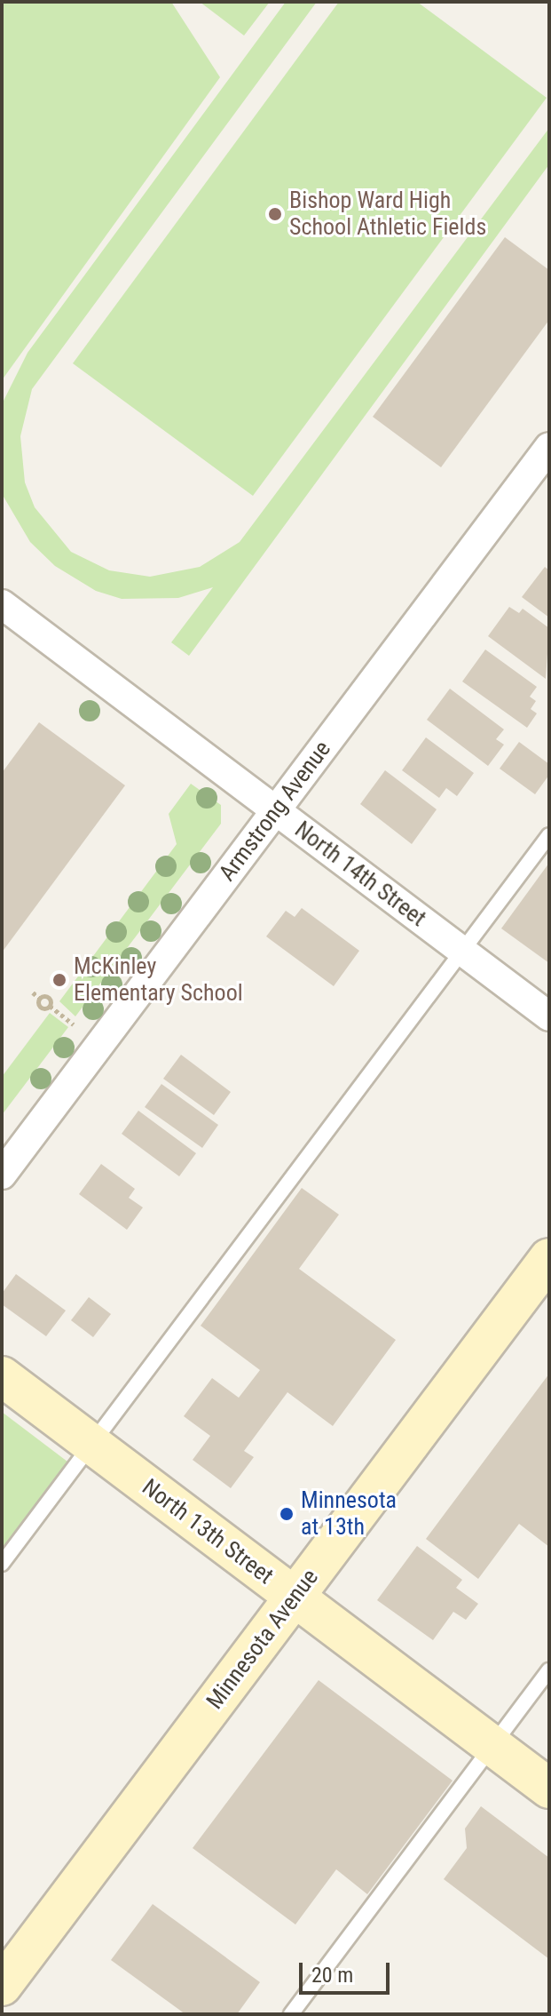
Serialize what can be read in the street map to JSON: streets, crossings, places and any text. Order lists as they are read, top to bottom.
{
  "streets": {
    "main road": ["North 13th Street", "Minnesota Avenue"],
    "street": ["Armstrong Avenue", "North 14th Street"]
  },
  "crossings": [
    ["Armstrong Avenue", "North 14th Street"],
    ["North 13th Street", "Minnesota Avenue"]
  ],
  "places": ["Bishop Ward High School Athletic Fields", "McKinley Elementary School", "Minnesota at 13th"],
  "scale_bar": "20 m"
}
